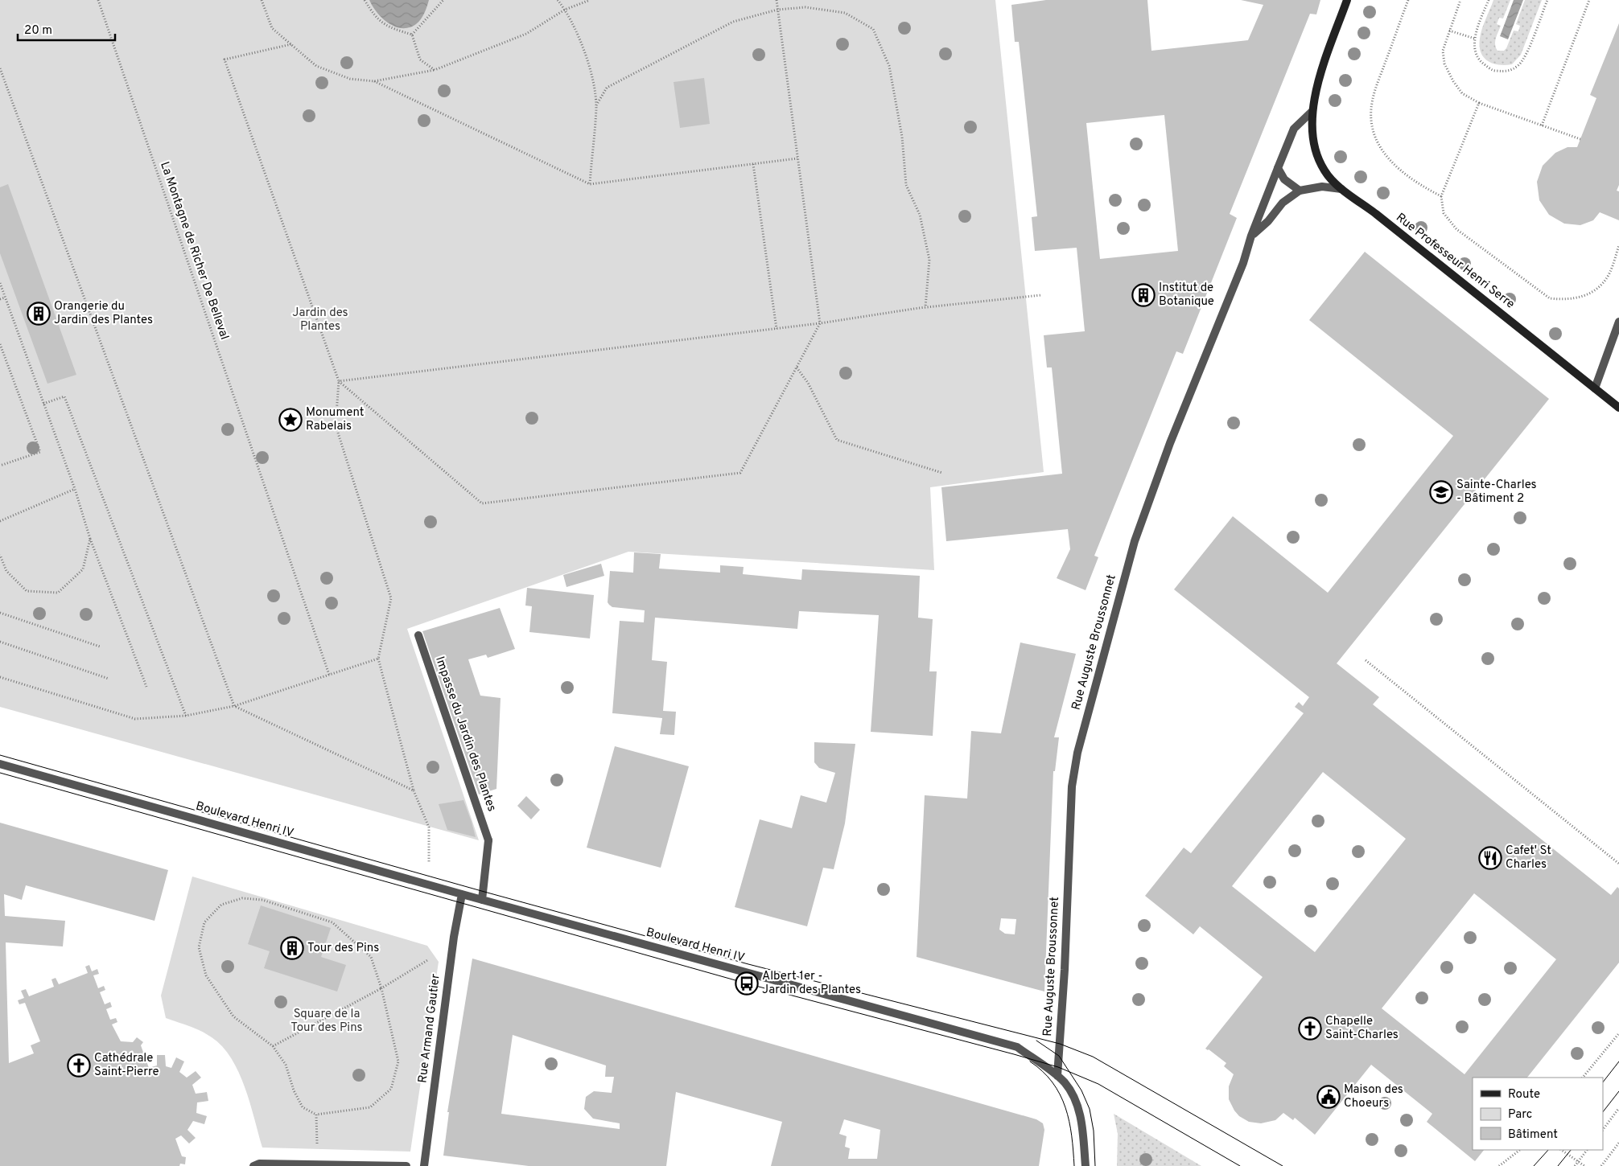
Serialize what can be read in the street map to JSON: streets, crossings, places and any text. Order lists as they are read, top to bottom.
{
  "streets": {
    "main road": ["Rue Professeur Henri Serre"],
    "street": [
      "Rue Auguste Broussonnet",
      "Impasse du Jardin des Plantes",
      "Boulevard Henri IV",
      "Rue Armand Gautier"
    ],
    "path": ["La Montagne de Richer De Belleval"]
  },
  "crossings": [
    ["Rue Professeur Henri Serre", "Rue Auguste Broussonnet"],
    ["Rue Auguste Broussonnet", "Boulevard Henri IV"],
    ["Impasse du Jardin des Plantes", "Boulevard Henri IV"],
    ["Boulevard Henri IV", "Rue Armand Gautier"]
  ],
  "parks": ["Jardin des Plantes", "Square de la Tour des Pins"],
  "places": {
    "building": ["Institut de Botanique", "Orangerie du Jardin des Plantes", "Tour des Pins"],
    "place": ["Monument Rabelais"],
    "school or university": ["Sainte-Charles - Bâtiment 2"],
    "restaurant": ["Cafet' St Charles"],
    "bus stop": ["Albert 1er - Jardin des Plantes"],
    "church": ["Chapelle Saint-Charles", "Cathédrale Saint-Pierre"],
    "public building": ["Maison des Choeurs"]
  },
  "legend": ["Route", "Parc", "Bâtiment"],
  "scale_bar": "20 m"
}
